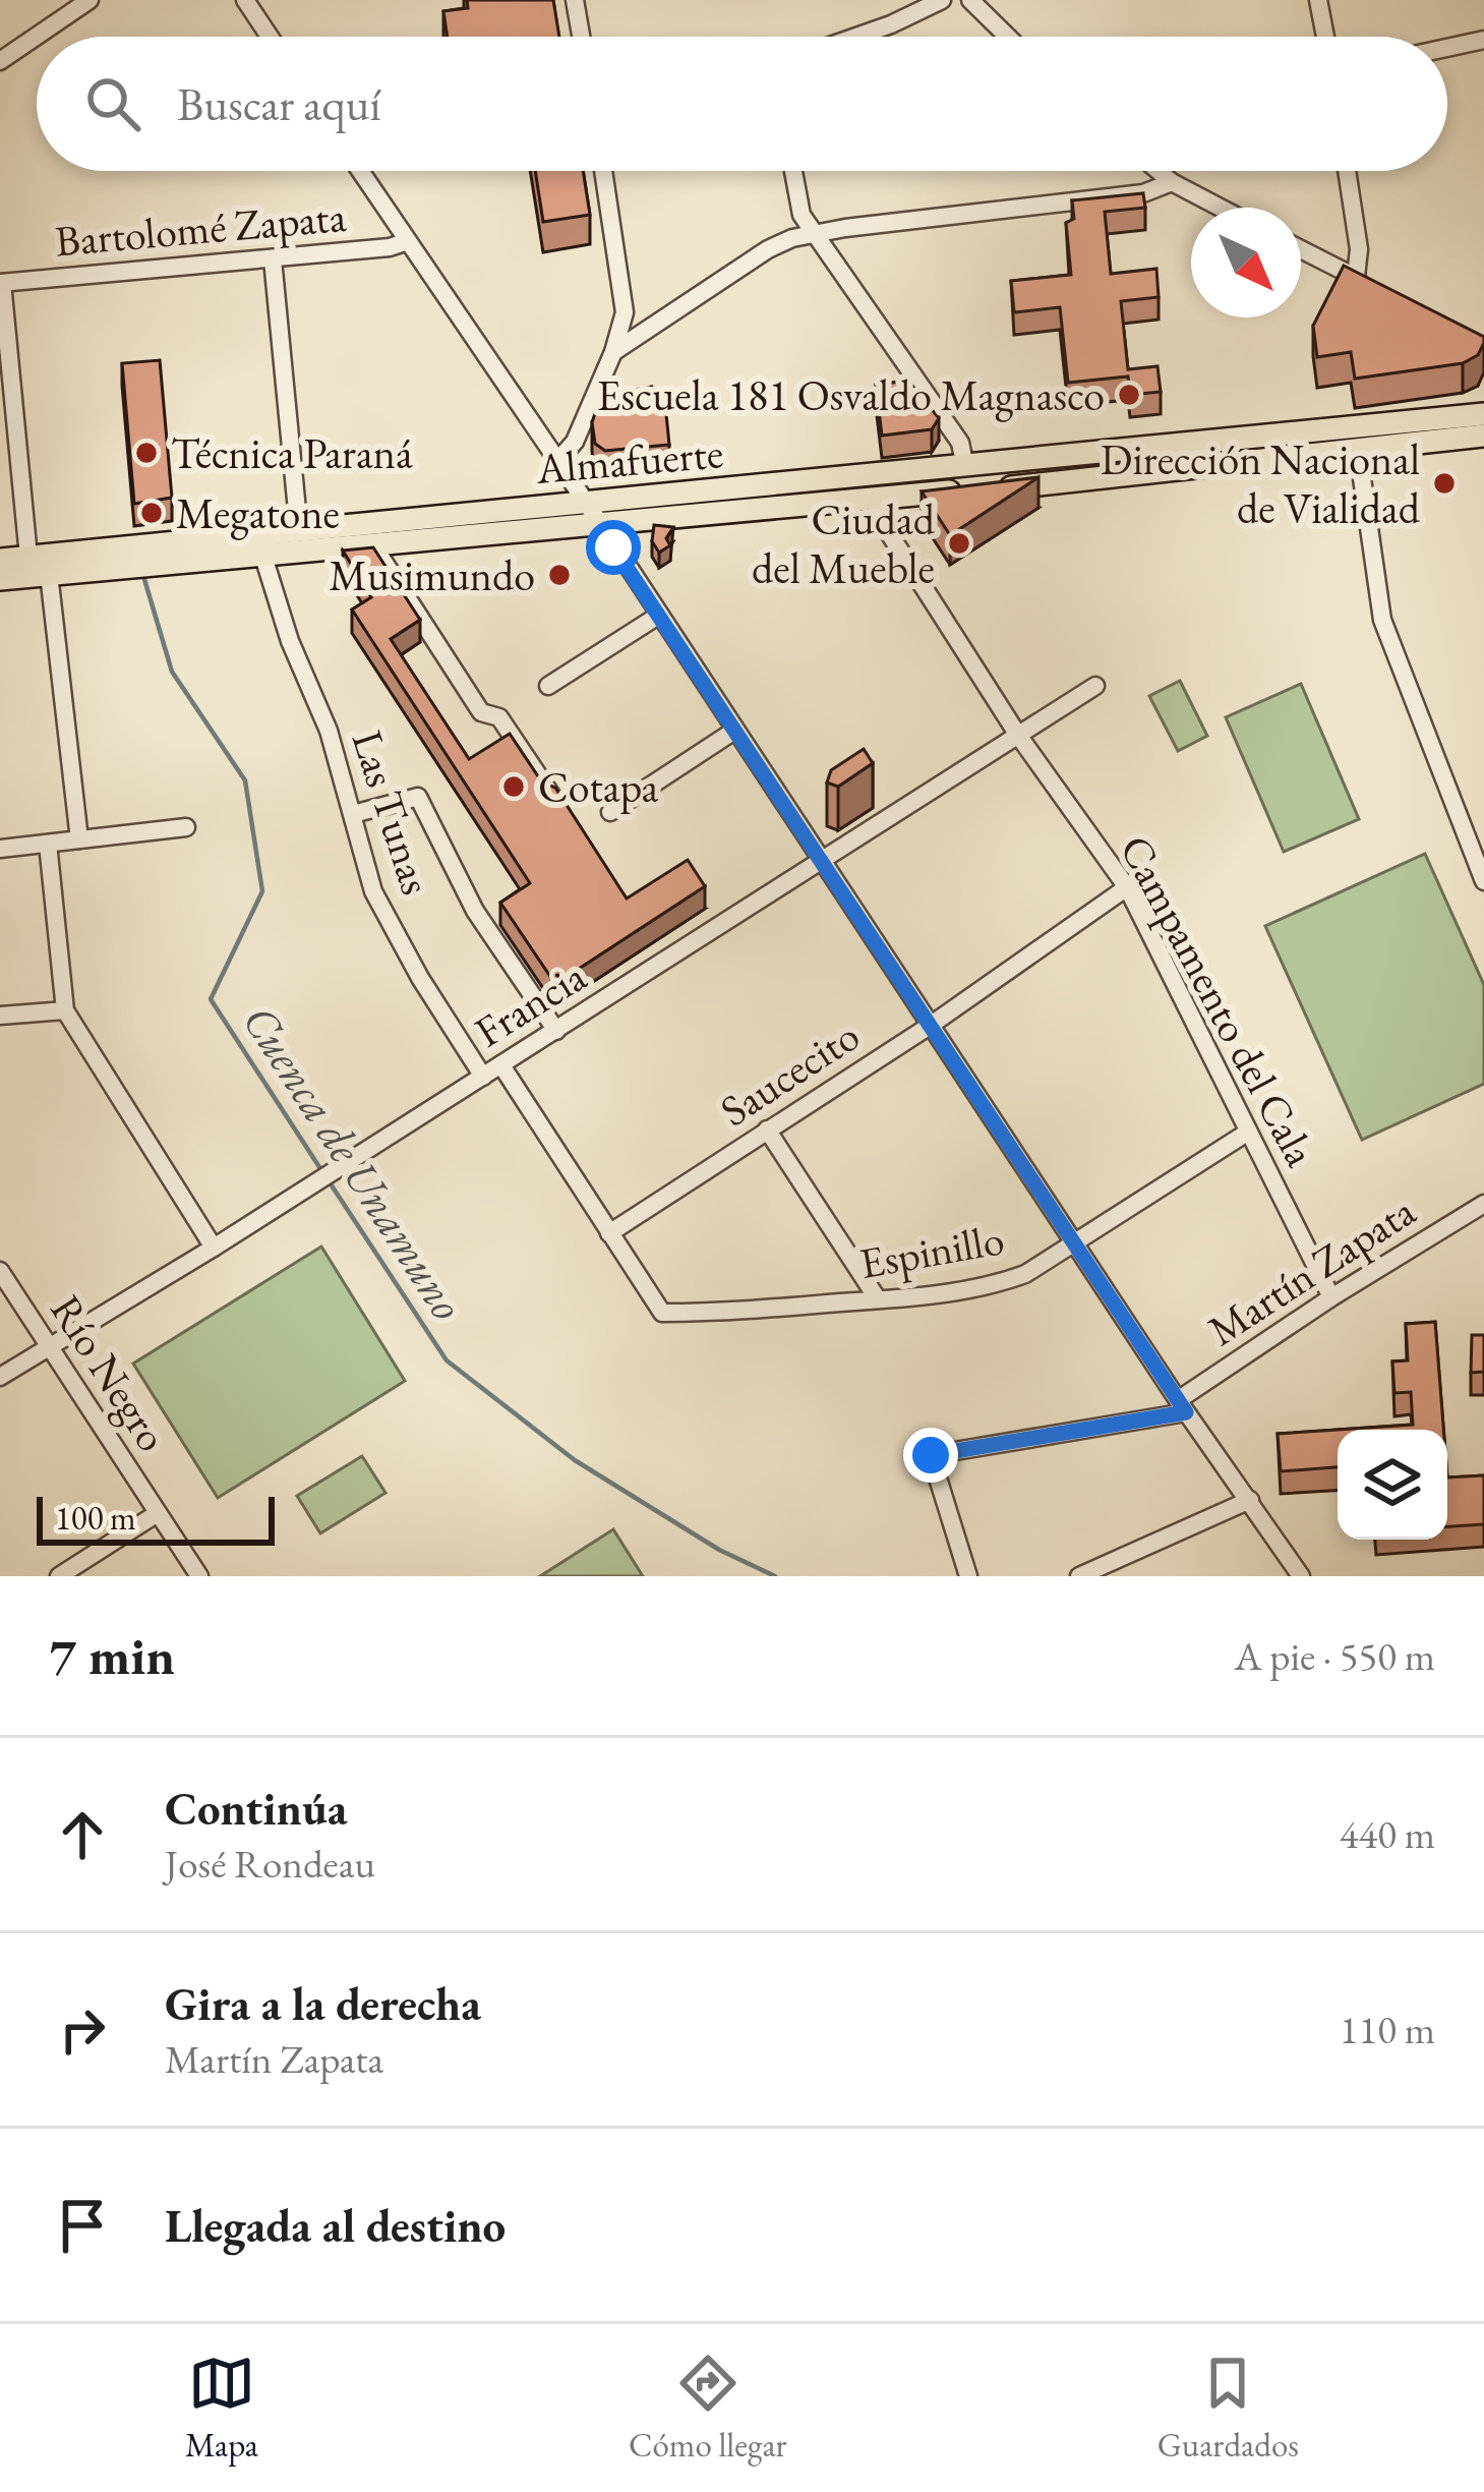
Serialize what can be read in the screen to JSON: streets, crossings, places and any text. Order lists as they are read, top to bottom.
{
  "streets": {
    "main road": ["Almafuerte"],
    "street": [
      "Bartolomé Zapata",
      "Las Tunas",
      "Campamento del Cala",
      "Francia",
      "Saucecito",
      "Espinillo",
      "Martín Zapata",
      "Río Negro"
    ]
  },
  "crossings": [
    ["Almafuerte", "Las Tunas"],
    ["Almafuerte", "Campamento del Cala"],
    ["Las Tunas", "Francia"],
    ["Campamento del Cala", "Francia"],
    ["Campamento del Cala", "Saucecito"],
    ["Campamento del Cala", "Espinillo"],
    ["Campamento del Cala", "Martín Zapata"],
    ["Francia", "Río Negro"],
    ["Saucecito", "Espinillo"]
  ],
  "water": ["Cuenca de Unamuno"],
  "places": [
    "Escuela 181 Osvaldo Magnasco",
    "Técnica Paraná",
    "Dirección Nacional de Vialidad",
    "Megatone",
    "Ciudad del Mueble",
    "Musimundo",
    "Cotapa"
  ],
  "scale_bar": "100 m",
  "north": "bottom right",
  "page": {
    "search": "Buscar aquí",
    "scale": "100 m",
    "heading": ["7 min", "A pie · 550 m"],
    "list": [
      ["Continúa", "José Rondeau", "440 m"],
      ["Gira a la derecha", "Martín Zapata", "110 m"],
      "Llegada al destino"
    ],
    "nav": ["Mapa", "Cómo llegar", "Guardados"]
  }
}
